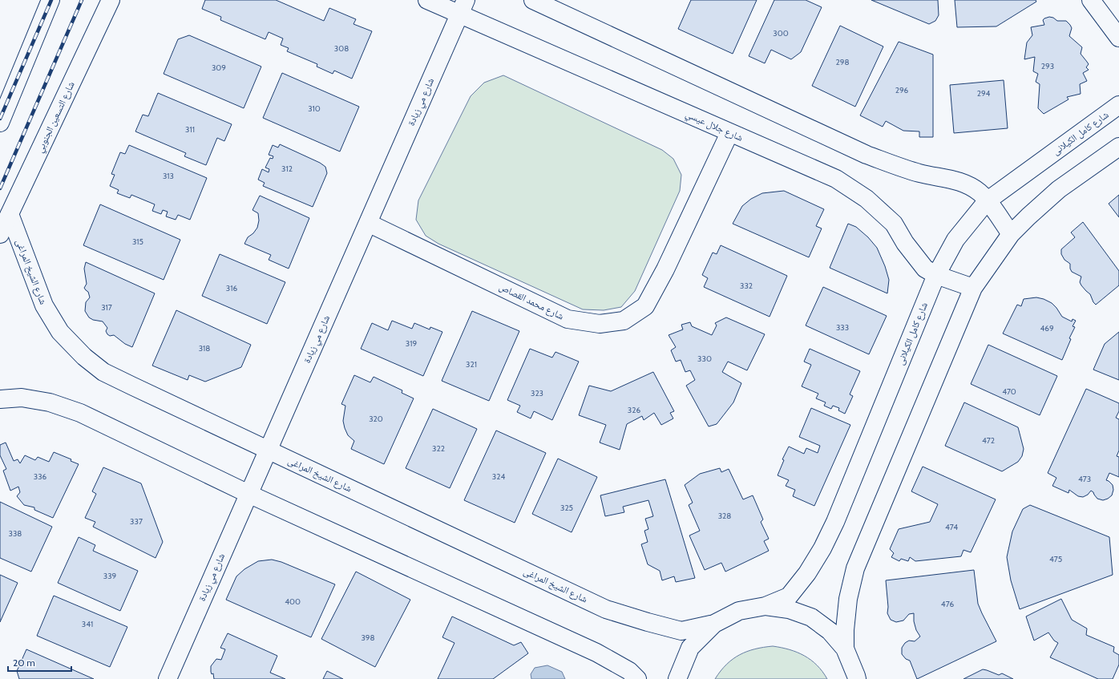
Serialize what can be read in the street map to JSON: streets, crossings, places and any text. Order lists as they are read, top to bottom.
{
  "streets": {
    "main road": [
      "شارع مي زيادة",
      "شارع التسعين الجنوبي",
      "شارع جلال عيسي",
      "شارع كامل الكيلانى",
      "شارع الشيخ المراغى",
      "شارع محمد القصاص"
    ]
  },
  "crossings": [
    ["شارع مي زيادة", "شارع جلال عيسي"],
    ["شارع مي زيادة", "شارع الشيخ المراغى"],
    ["شارع مي زيادة", "شارع محمد القصاص"],
    ["شارع التسعين الجنوبي", "شارع الشيخ المراغى"],
    ["شارع جلال عيسي", "شارع كامل الكيلانى"],
    ["شارع جلال عيسي", "شارع محمد القصاص"]
  ],
  "house_numbers": [
    "300",
    "308",
    "298",
    "293",
    "309",
    "296",
    "294",
    "310",
    "311",
    "312",
    "313",
    "315",
    "332",
    "316",
    "317",
    "333",
    "469",
    "319",
    "318",
    "330",
    "321",
    "470",
    "323",
    "326",
    "320",
    "472",
    "322",
    "336",
    "324",
    "473",
    "325",
    "328",
    "337",
    "474",
    "338",
    "475",
    "339",
    "400",
    "476",
    "341",
    "398"
  ],
  "scale_bar": "20 m"
}
